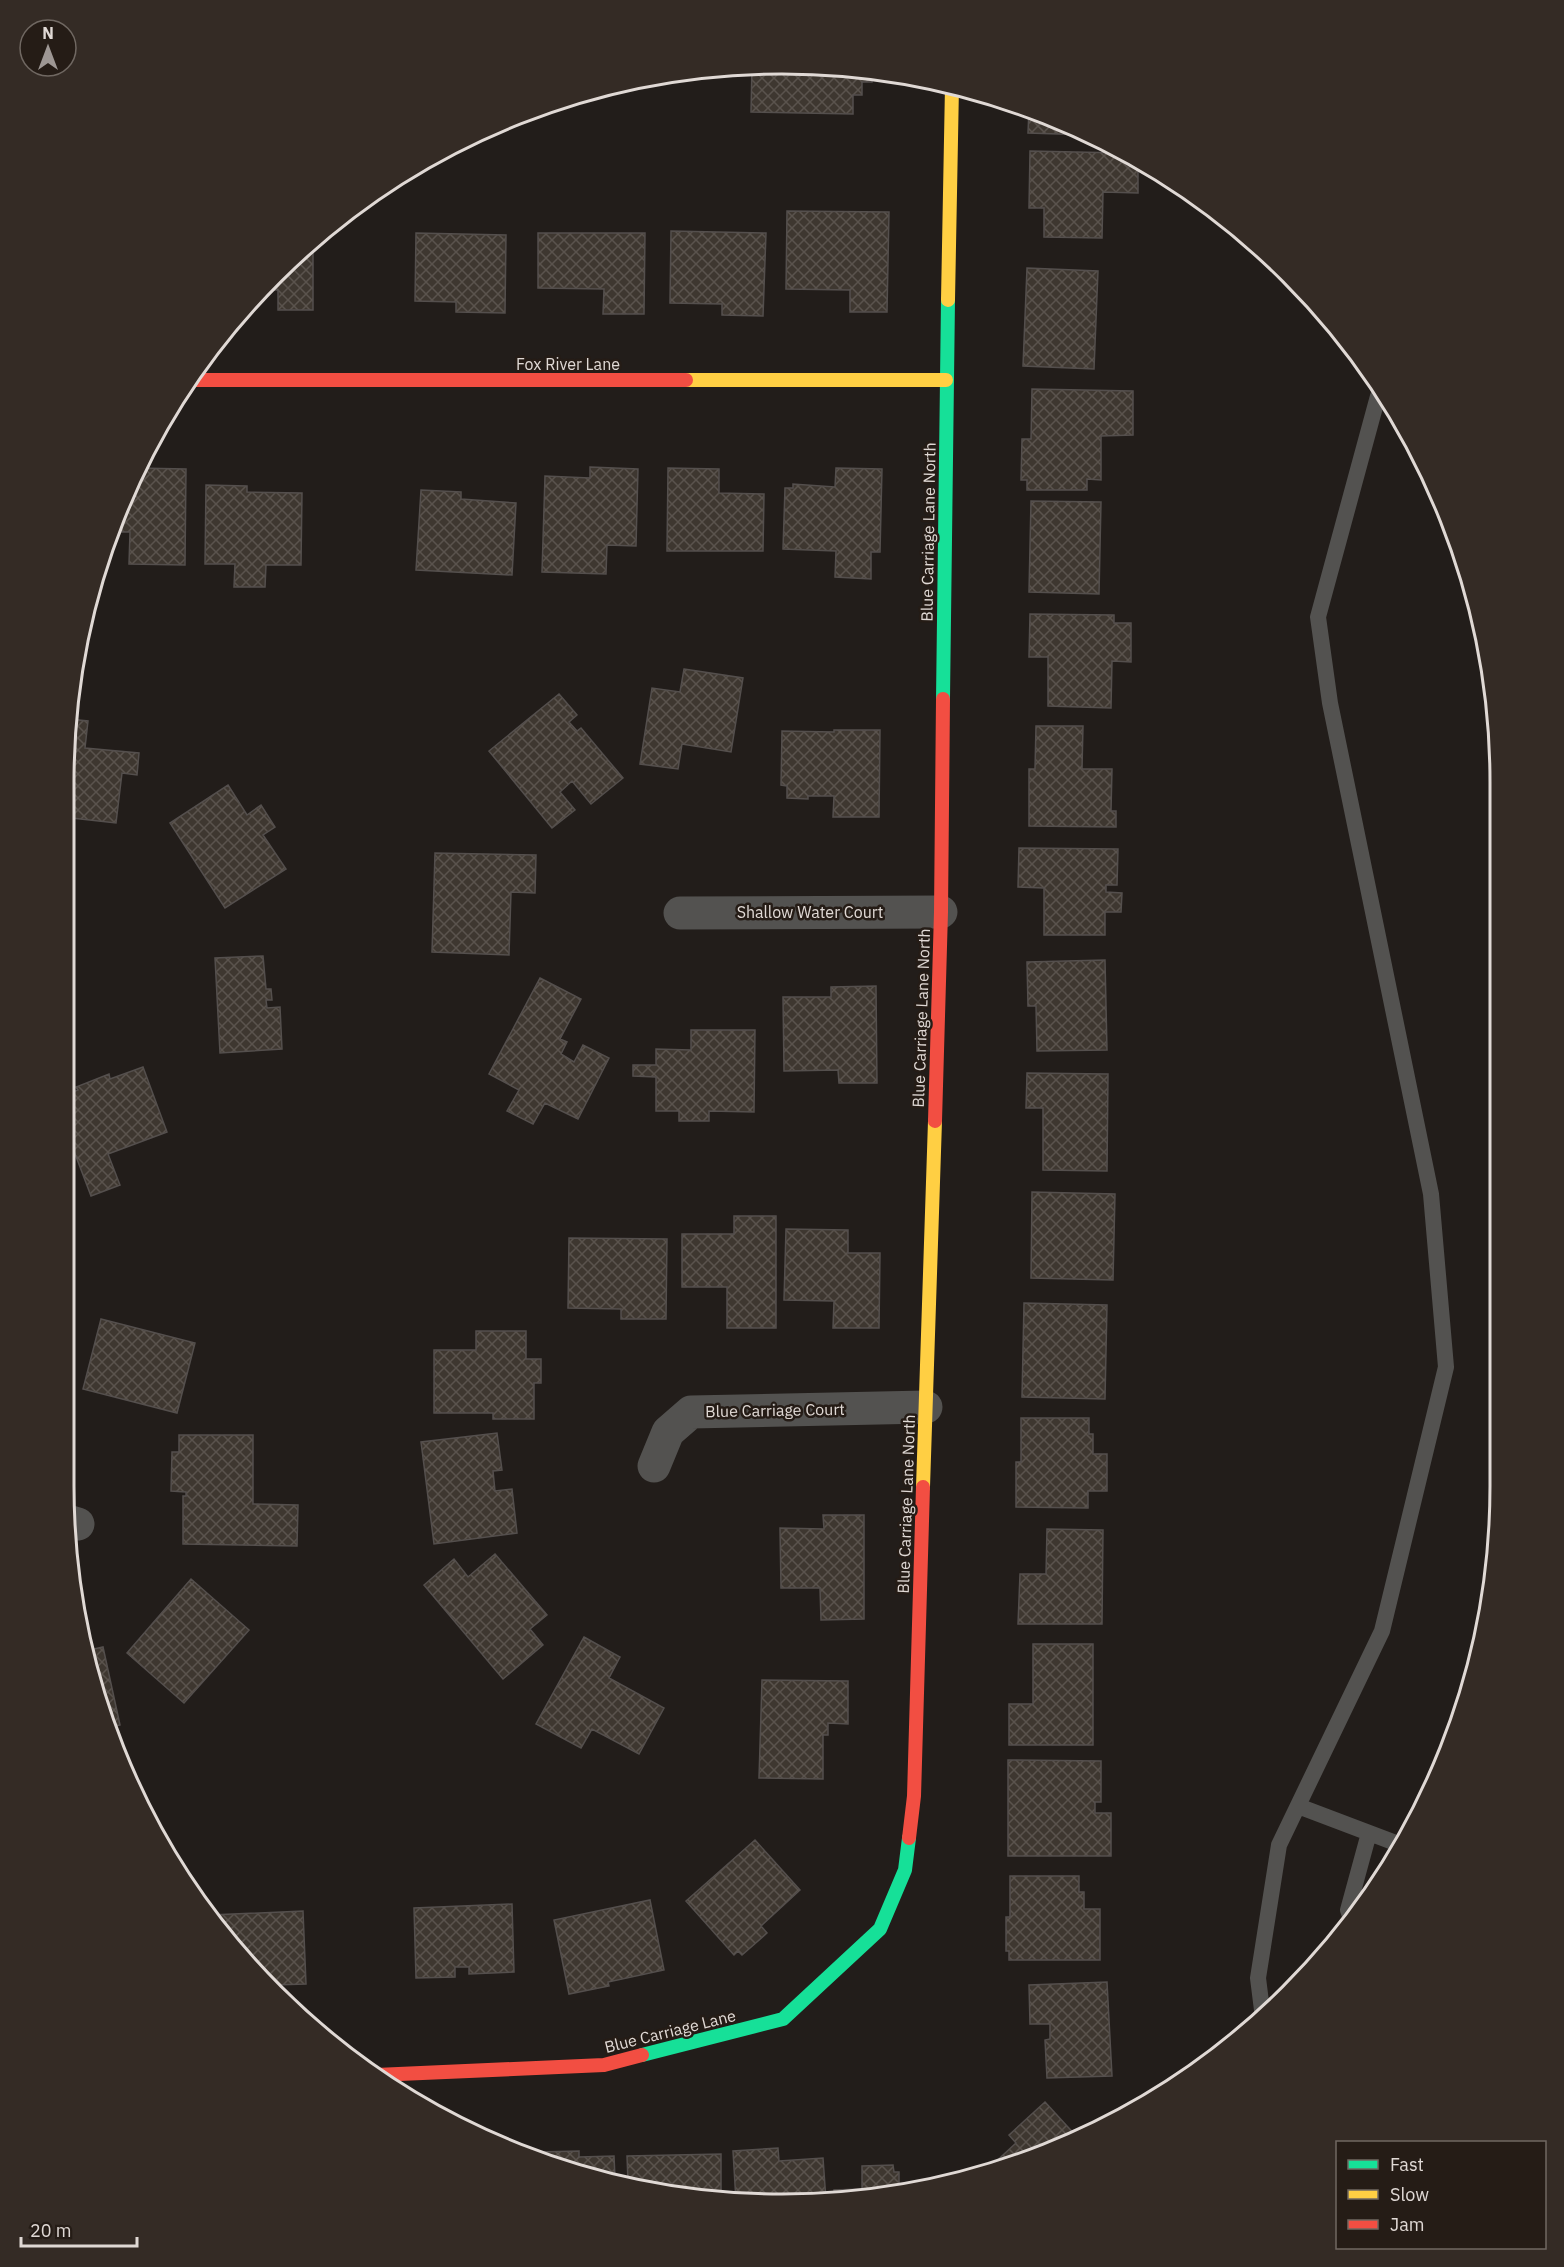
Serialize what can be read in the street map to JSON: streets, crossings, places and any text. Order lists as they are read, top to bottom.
{
  "streets": {
    "street": [
      "Fox River Lane",
      "Blue Carriage Lane North",
      "Shallow Water Court",
      "Blue Carriage Court",
      "Blue Carriage Lane"
    ]
  },
  "crossings": [
    ["Fox River Lane", "Blue Carriage Lane North"],
    ["Blue Carriage Lane North", "Shallow Water Court"],
    ["Blue Carriage Lane North", "Blue Carriage Court"],
    ["Blue Carriage Lane North", "Blue Carriage Lane"]
  ],
  "legend": ["Fast", "Slow", "Jam"],
  "scale_bar": "20 m",
  "north": "top"
}
